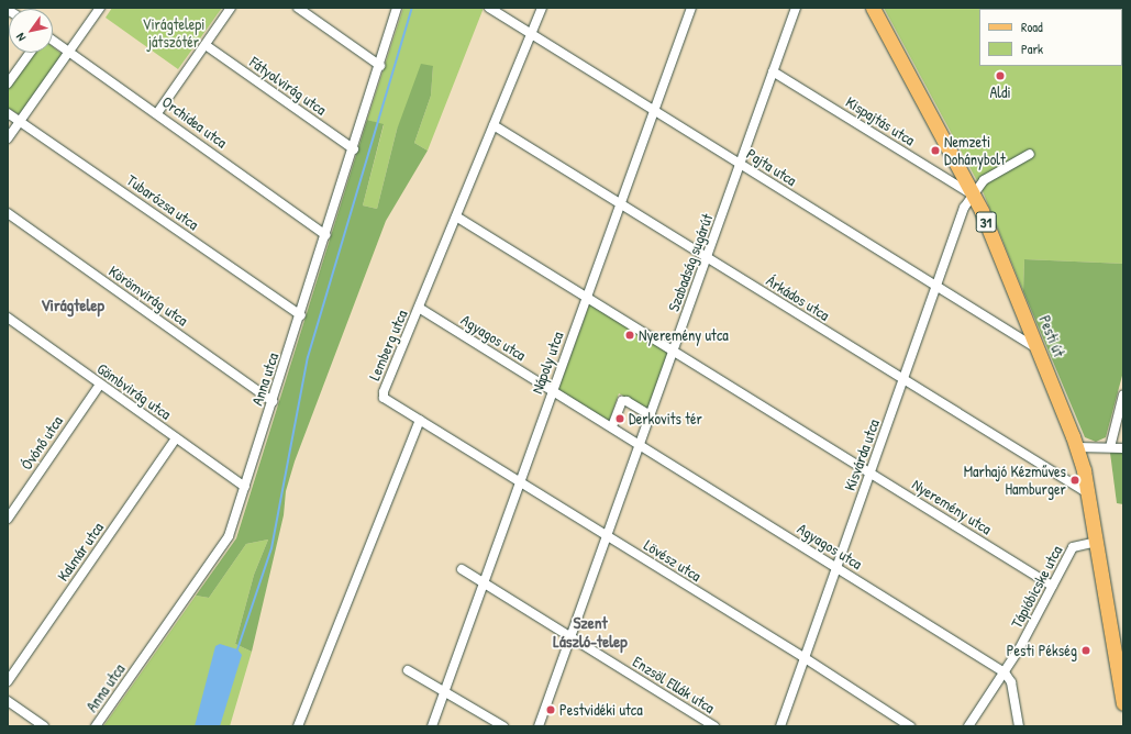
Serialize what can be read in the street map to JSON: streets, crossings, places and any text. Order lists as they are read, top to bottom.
{
  "streets": {
    "main road": ["31", "Pesti út"],
    "street": [
      "Fátyolvirág utca",
      "Kispajtás utca",
      "Orchidea utca",
      "Pajta utca",
      "Tubarózsa utca",
      "Szabadság sugárút",
      "Körömvirág utca",
      "Árkádos utca",
      "Agyagos utca",
      "Lemberg utca",
      "Nápoly utca",
      "Anna utca",
      "Gömbvirág utca",
      "Óvónő utca",
      "Kisvárda utca",
      "Nyeremény utca",
      "Kalmár utca",
      "Lövész utca",
      "Tápióbicske utca",
      "Enzsöl Ellák utca"
    ]
  },
  "crossings": [
    ["Fátyolvirág utca", "Anna utca"],
    ["Kispajtás utca", "Szabadság sugárút"],
    ["Kispajtás utca", "Pesti út"],
    ["Kispajtás utca", "Kisvárda utca"],
    ["Orchidea utca", "Anna utca"],
    ["Pajta utca", "Szabadság sugárút"],
    ["Pajta utca", "Pesti út"],
    ["Pajta utca", "Lemberg utca"],
    ["Pajta utca", "Nápoly utca"],
    ["Pajta utca", "Kisvárda utca"],
    ["Tubarózsa utca", "Anna utca"],
    ["Szabadság sugárút", "Árkádos utca"],
    ["Szabadság sugárút", "Agyagos utca"],
    ["Szabadság sugárút", "Nyeremény utca"],
    ["Szabadság sugárút", "Lövész utca"],
    ["Szabadság sugárút", "Enzsöl Ellák utca"],
    ["Körömvirág utca", "Anna utca"],
    ["Árkádos utca", "Pesti út"],
    ["Árkádos utca", "Lemberg utca"],
    ["Árkádos utca", "Nápoly utca"],
    ["Árkádos utca", "Kisvárda utca"],
    ["Pesti út", "Kisvárda utca"],
    ["Pesti út", "Tápióbicske utca"],
    ["Agyagos utca", "Lemberg utca"],
    ["Agyagos utca", "Nápoly utca"],
    ["Agyagos utca", "Kisvárda utca"],
    ["Agyagos utca", "Tápióbicske utca"],
    ["Lemberg utca", "Nyeremény utca"],
    ["Lemberg utca", "Lövész utca"],
    ["Nápoly utca", "Nyeremény utca"],
    ["Nápoly utca", "Lövész utca"],
    ["Nápoly utca", "Enzsöl Ellák utca"],
    ["Anna utca", "Gömbvirág utca"],
    ["Gömbvirág utca", "Óvónő utca"],
    ["Gömbvirág utca", "Kalmár utca"],
    ["Kisvárda utca", "Nyeremény utca"],
    ["Kisvárda utca", "Lövész utca"],
    ["Nyeremény utca", "Tápióbicske utca"]
  ],
  "districts": ["Virágtelep", "Szent László-telep"],
  "parks": ["Virágtelepi játszótér"],
  "places": [
    "Aldi",
    "Nemzeti Dohánybolt",
    "Nyeremény utca",
    "Derkovits tér",
    "Marhajó Kézműves Hamburger",
    "Pesti Pékség",
    "Pestvidéki utca"
  ],
  "legend": ["Road", "Park"],
  "north": "bottom left"
}
